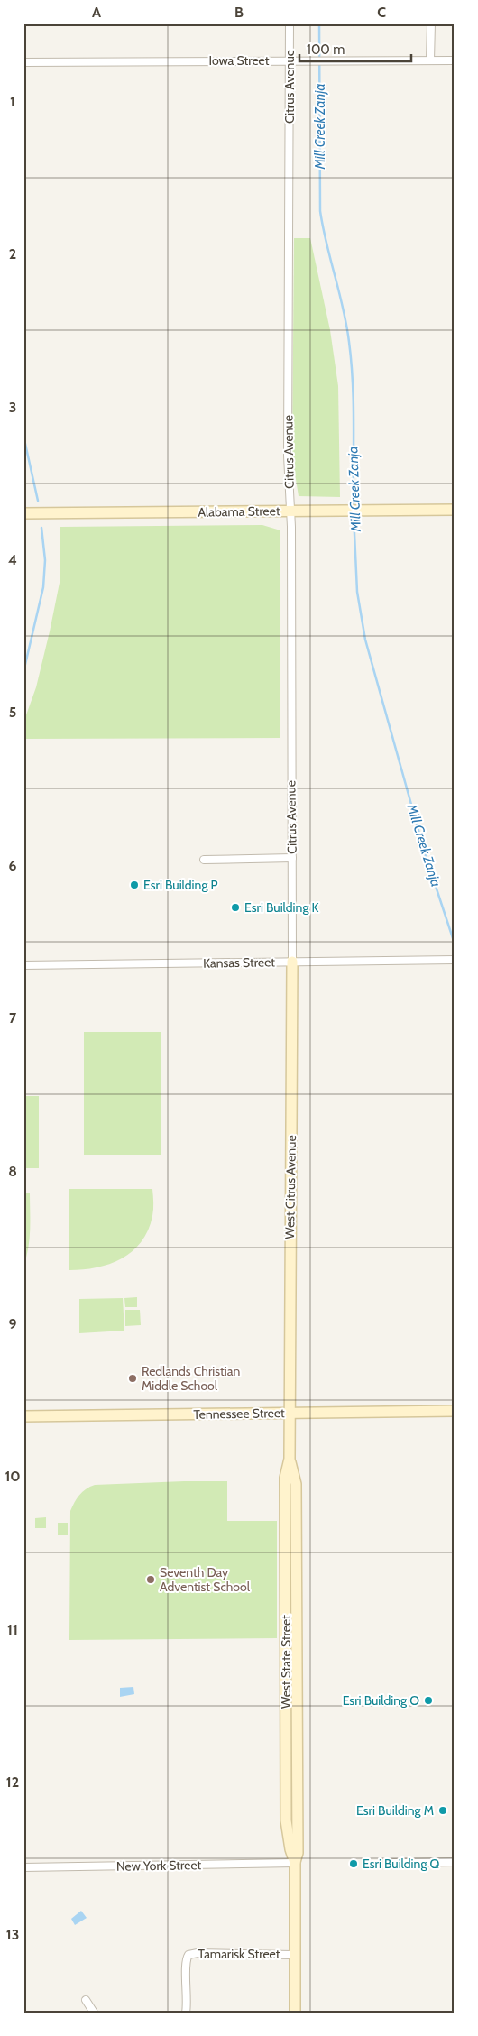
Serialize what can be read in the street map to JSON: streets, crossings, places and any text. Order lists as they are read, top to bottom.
{
  "streets": {
    "street": [
      "Iowa Street",
      "Citrus Avenue",
      "Alabama Street",
      "Kansas Street",
      "West Citrus Avenue",
      "Tennessee Street",
      "West State Street",
      "New York Street",
      "Tamarisk Street"
    ]
  },
  "crossings": [
    ["Iowa Street", "Citrus Avenue"],
    ["Citrus Avenue", "Alabama Street"],
    ["Citrus Avenue", "Kansas Street"],
    ["Citrus Avenue", "West Citrus Avenue"],
    ["Kansas Street", "West Citrus Avenue"],
    ["West Citrus Avenue", "Tennessee Street"],
    ["West Citrus Avenue", "West State Street"],
    ["Tennessee Street", "West State Street"],
    ["West State Street", "New York Street"],
    ["West State Street", "Tamarisk Street"]
  ],
  "water": ["Mill Creek Zanja"],
  "places": [
    "Esri Building P",
    "Esri Building K",
    "Redlands Christian Middle School",
    "Seventh Day Adventist School",
    "Esri Building O",
    "Esri Building M",
    "Esri Building Q"
  ],
  "scale_bar": "100 m",
  "grid": {
    "columns": ["A", "B", "C"],
    "rows": [
      "1",
      "2",
      "3",
      "4",
      "5",
      "6",
      "7",
      "8",
      "9",
      "10",
      "11",
      "12",
      "13"
    ]
  }
}
